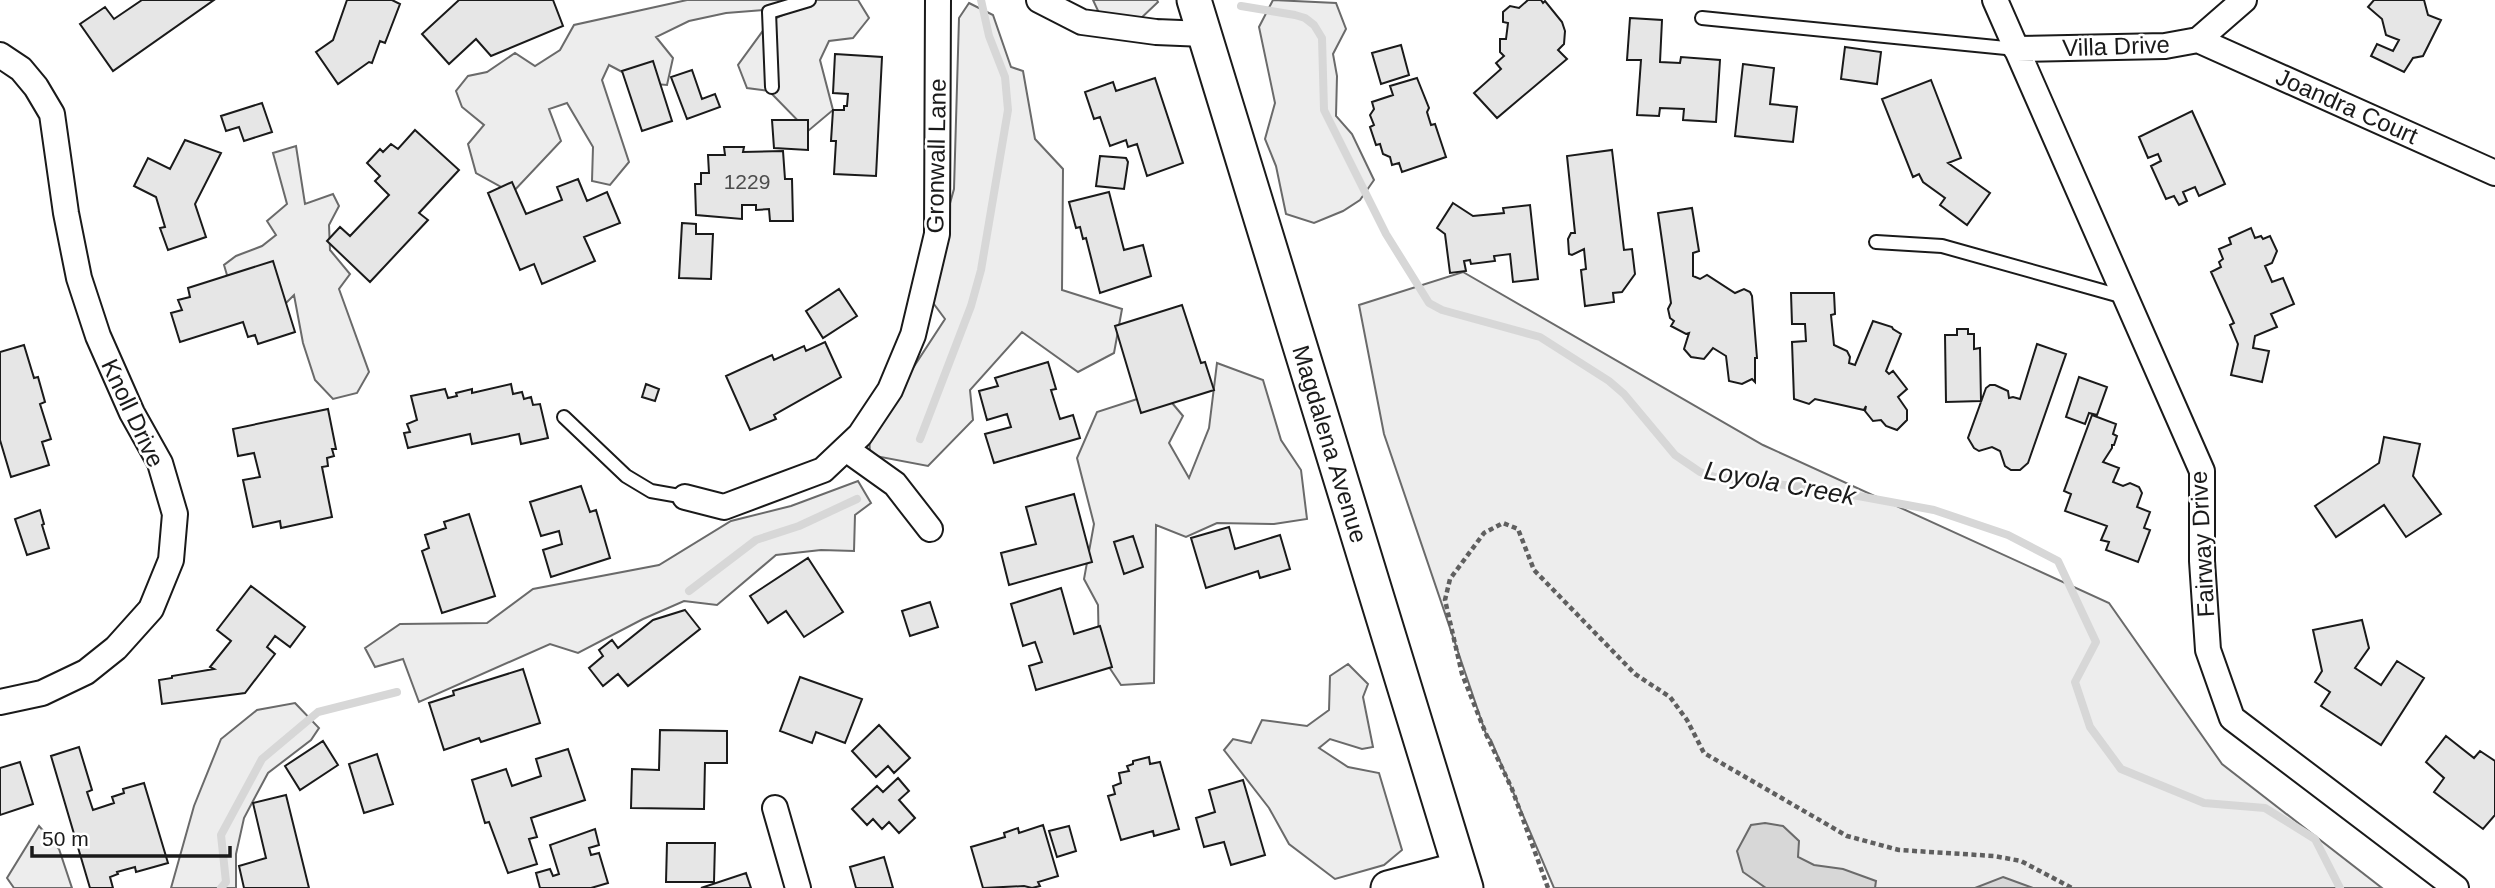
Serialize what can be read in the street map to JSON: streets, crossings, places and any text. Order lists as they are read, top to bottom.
{
  "streets": {
    "main road": ["Magdalena Avenue"],
    "street": [
      "Villa Drive",
      "Joandra Court",
      "Gronwall Lane",
      "Knoll Drive",
      "Fairway Drive"
    ]
  },
  "crossings": [
    ["Villa Drive", "Joandra Court"],
    ["Villa Drive", "Fairway Drive"]
  ],
  "water": ["Loyola Creek"],
  "house_numbers": ["1229"],
  "scale_bar": "50 m"
}
